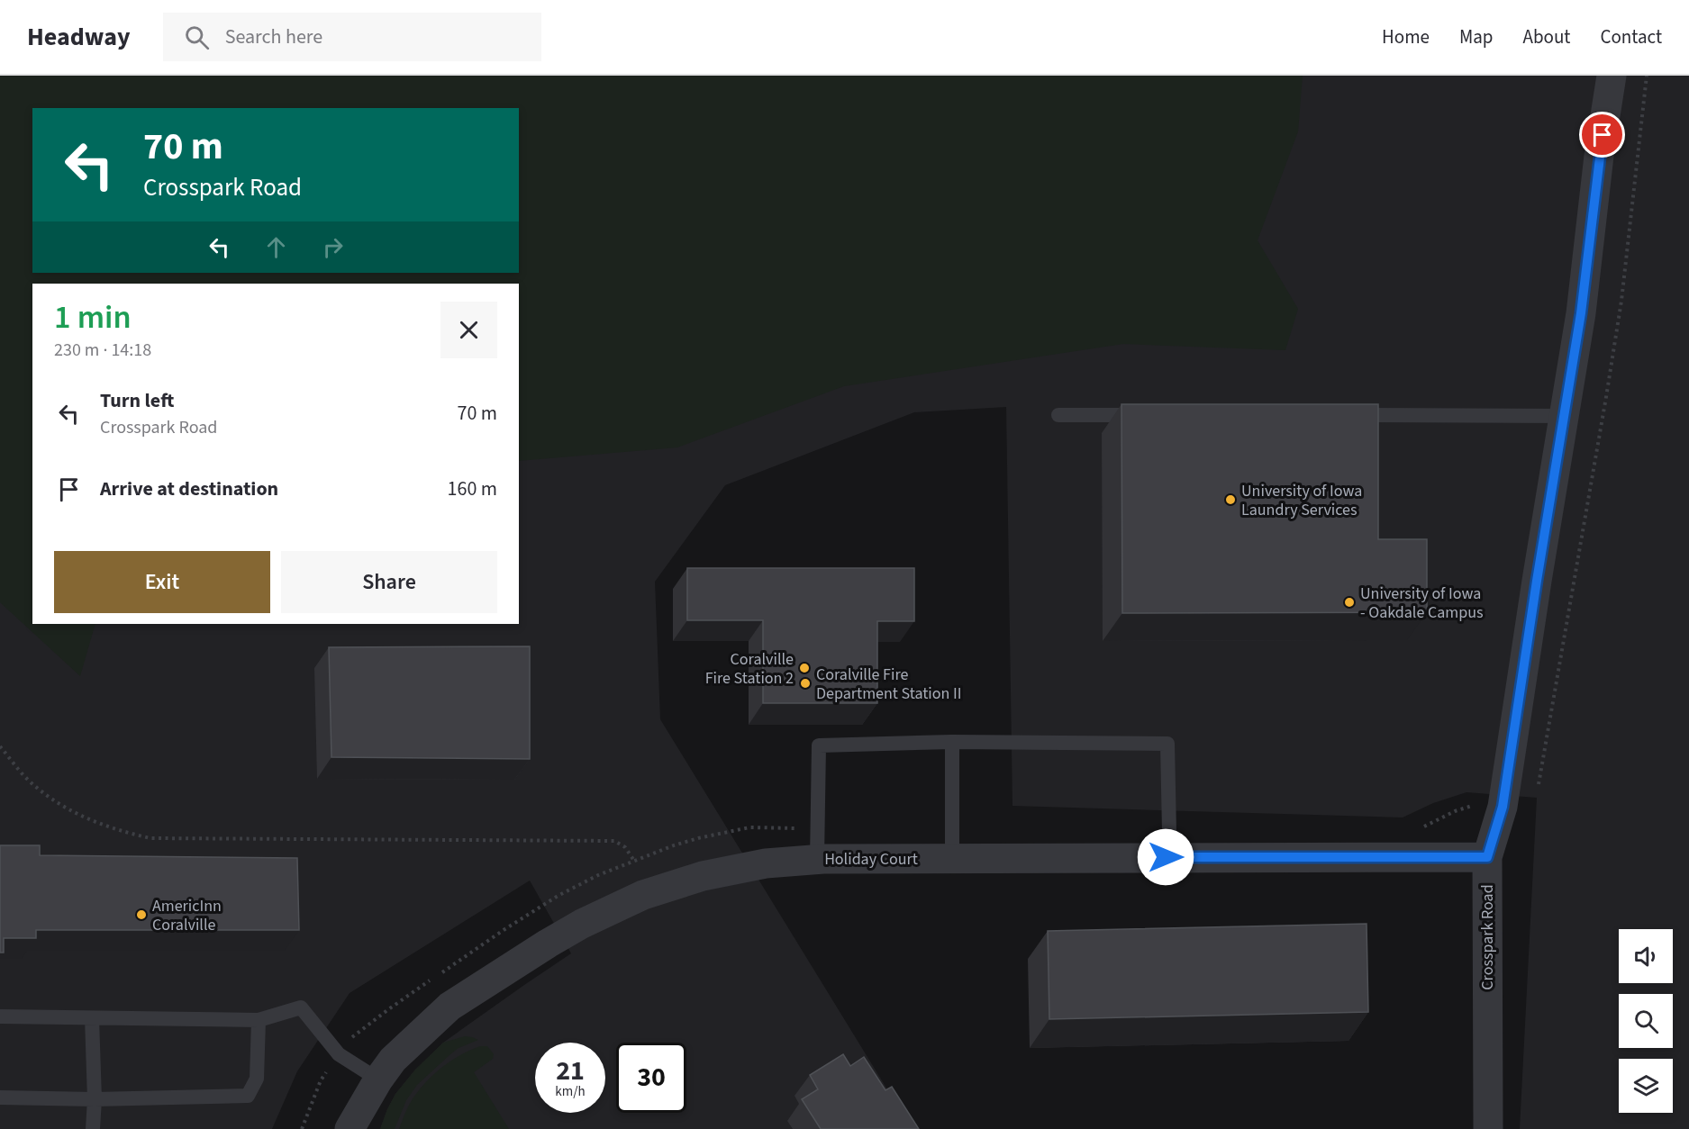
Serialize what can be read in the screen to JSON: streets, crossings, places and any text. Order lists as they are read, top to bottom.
{
  "streets": {
    "street": ["Holiday Court", "Crosspark Road"]
  },
  "crossings": [
    ["Holiday Court", "Crosspark Road"]
  ],
  "places": [
    "University of Iowa Laundry Services",
    "University of Iowa - Oakdale Campus",
    "Coralville Fire Station 2",
    "Coralville Fire Department Station II",
    "AmericInn Coralville"
  ],
  "page": {
    "header": "Headway",
    "search": "Search here",
    "nav": [
      "Home",
      "Map",
      "About",
      "Contact"
    ],
    "turn": ["70 m", "Crosspark Road"],
    "heading": ["1 min", "230 m · 14:18"],
    "list": [
      {
        "name": "Turn left",
        "note": "Crosspark Road",
        "value": "70 m"
      },
      {
        "name": "Arrive at destination",
        "value": "160 m"
      }
    ],
    "buttons": ["Exit", "Share"],
    "speed": "21 km/h",
    "limit": "30"
  }
}
